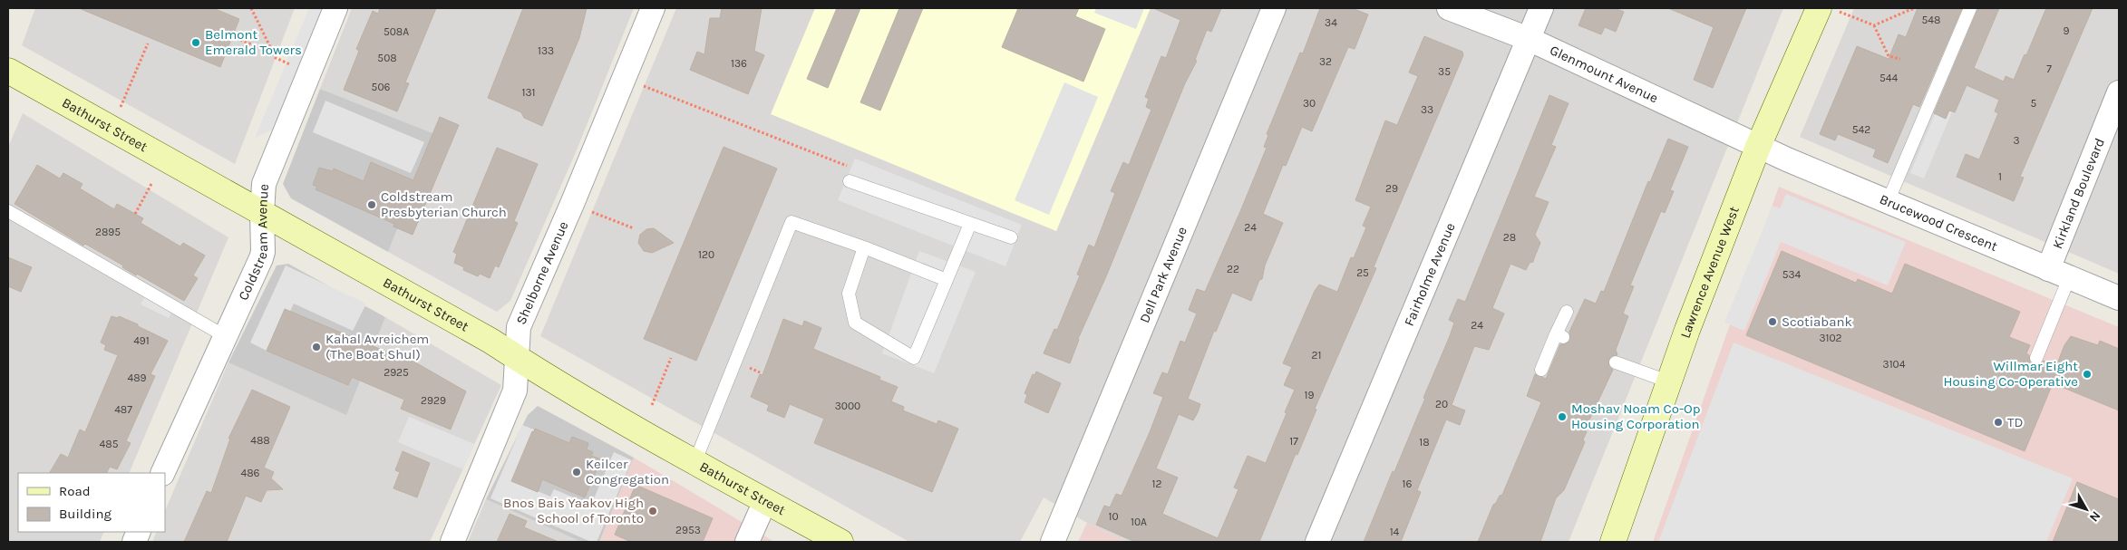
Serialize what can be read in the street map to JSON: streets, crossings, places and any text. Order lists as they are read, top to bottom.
{
  "streets": {
    "main road": ["Bathurst Street", "Lawrence Avenue West"],
    "street": [
      "Glenmount Avenue",
      "Kirkland Boulevard",
      "Brucewood Crescent",
      "Coldstream Avenue",
      "Shelborne Avenue",
      "Dell Park Avenue",
      "Fairholme Avenue"
    ]
  },
  "crossings": [
    ["Glenmount Avenue", "Brucewood Crescent"],
    ["Glenmount Avenue", "Lawrence Avenue West"],
    ["Glenmount Avenue", "Fairholme Avenue"],
    ["Bathurst Street", "Coldstream Avenue"],
    ["Bathurst Street", "Shelborne Avenue"],
    ["Kirkland Boulevard", "Brucewood Crescent"],
    ["Brucewood Crescent", "Lawrence Avenue West"]
  ],
  "places": [
    "Belmont Emerald Towers",
    "Coldstream Presbyterian Church",
    "Scotiabank",
    "Kahal Avreichem (The Boat Shul)",
    "Willmar Eight Housing Co-Operative",
    "Moshav Noam Co-Op Housing Corporation",
    "TD",
    "Keilcer Congregation",
    "Bnos Bais Yaakov High School of Toronto"
  ],
  "house_numbers": [
    "548",
    "34",
    "9",
    "508A",
    "133",
    "508",
    "32",
    "136",
    "7",
    "35",
    "544",
    "506",
    "131",
    "30",
    "5",
    "33",
    "542",
    "3",
    "1",
    "29",
    "24",
    "2895",
    "28",
    "120",
    "22",
    "25",
    "534",
    "24",
    "3102",
    "491",
    "21",
    "3104",
    "2925",
    "489",
    "19",
    "2929",
    "20",
    "3000",
    "487",
    "488",
    "17",
    "18",
    "485",
    "486",
    "12",
    "16",
    "10",
    "10A",
    "2953",
    "14"
  ],
  "legend": ["Road", "Building"],
  "north": "bottom right"
}
